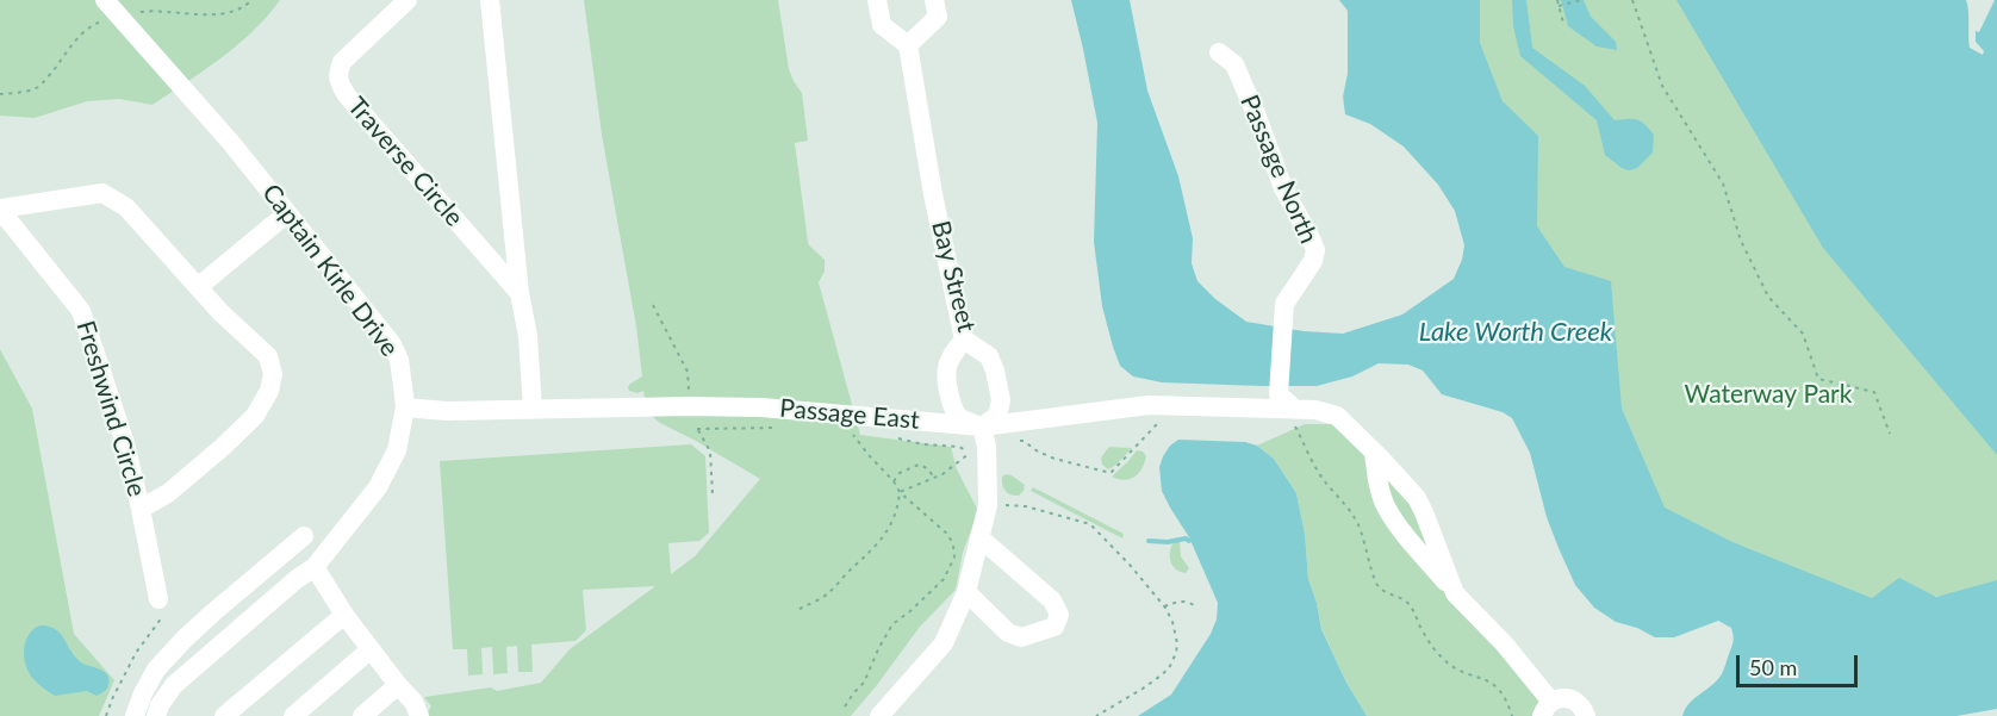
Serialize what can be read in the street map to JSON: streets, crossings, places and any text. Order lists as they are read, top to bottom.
{
  "streets": {
    "street": [
      "Traverse Circle",
      "Passage North",
      "Captain Kirle Drive",
      "Bay Street",
      "Freshwind Circle",
      "Passage East"
    ]
  },
  "crossings": [
    ["Passage North", "Passage East"],
    ["Captain Kirle Drive", "Passage East"],
    ["Bay Street", "Passage East"]
  ],
  "water": ["Lake Worth Creek"],
  "parks": ["Waterway Park"],
  "scale_bar": "50 m"
}
